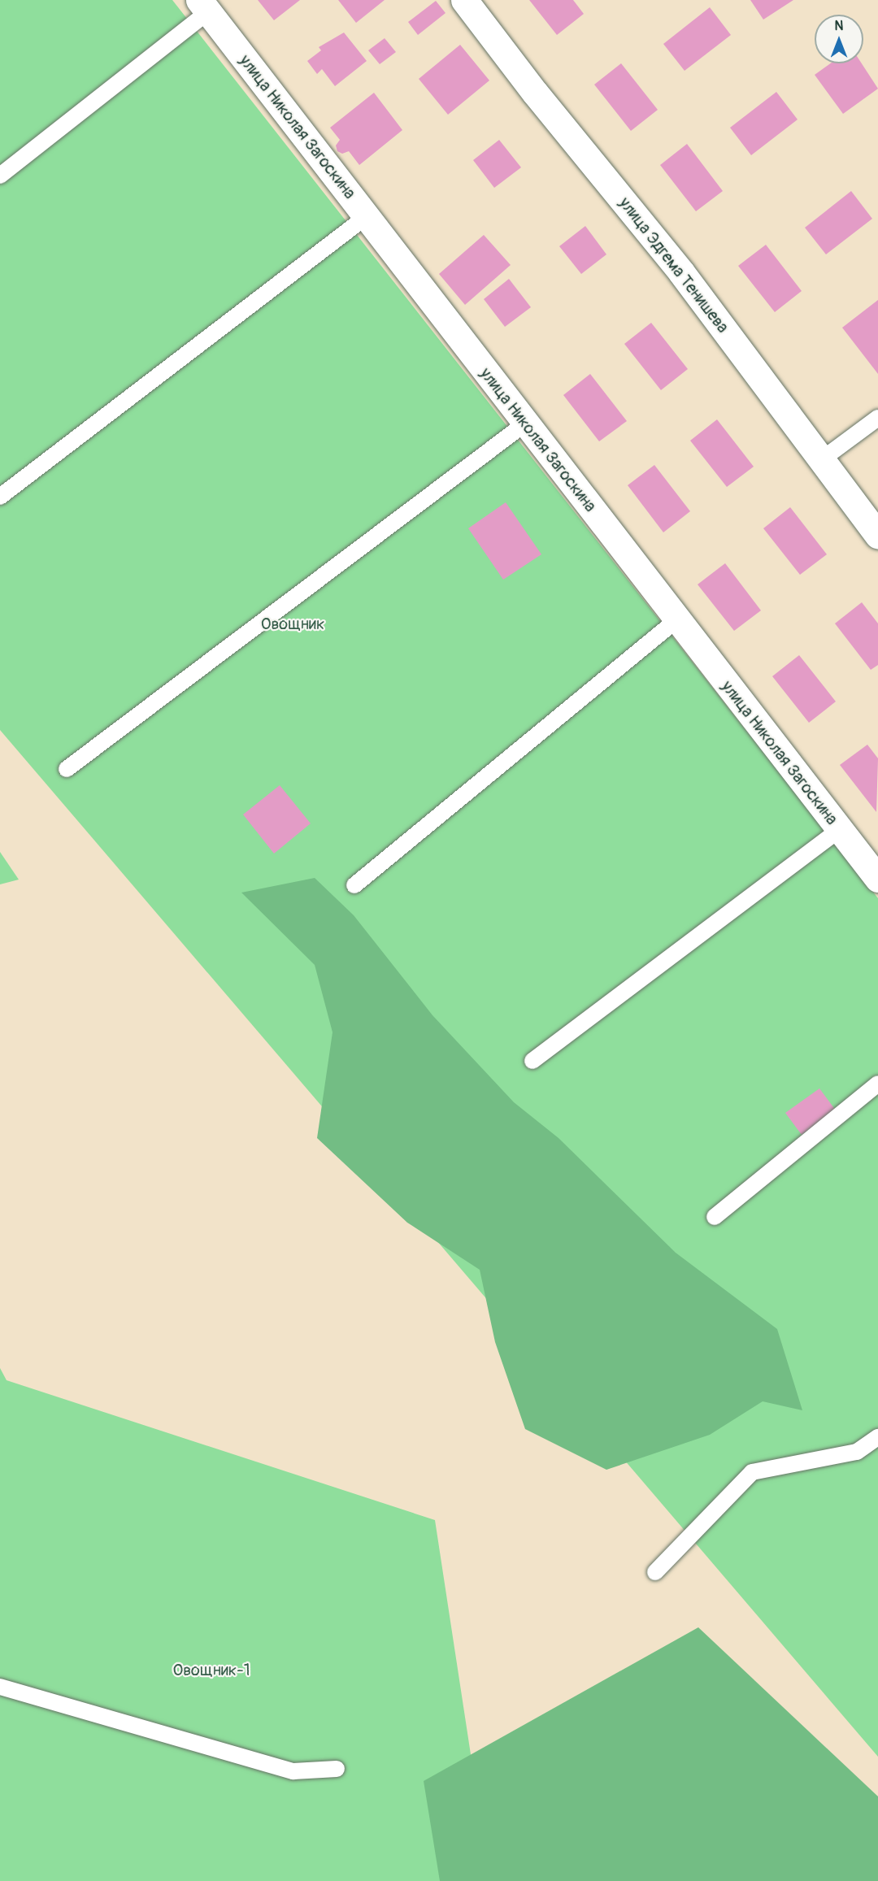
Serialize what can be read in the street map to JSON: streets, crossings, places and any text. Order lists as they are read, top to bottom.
{
  "streets": {
    "street": ["улица Николая Загоскина", "улица Эдгема Тенишева"]
  },
  "parks": ["Овощник", "Овощник-1"],
  "north": "top"
}
